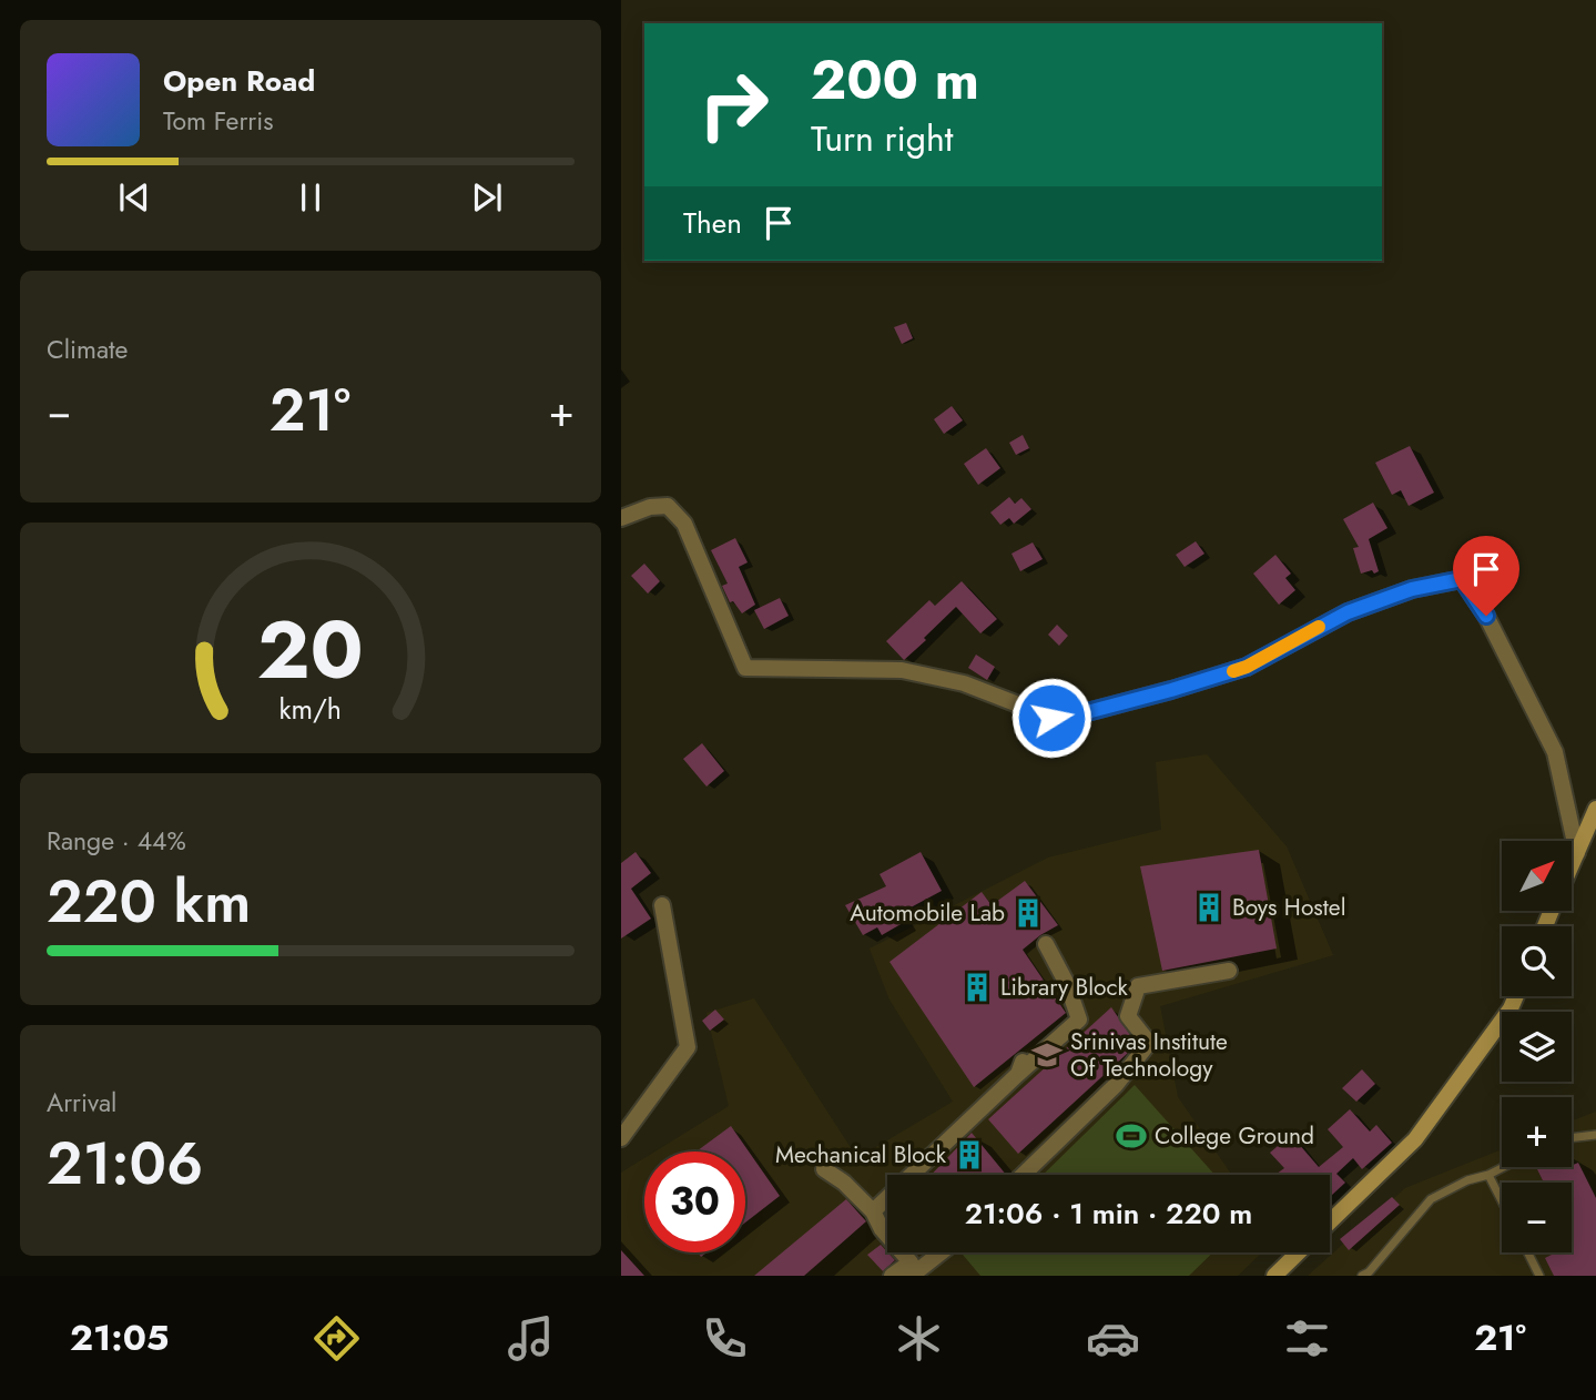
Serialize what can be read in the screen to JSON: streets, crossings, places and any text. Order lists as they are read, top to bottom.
{
  "places": {
    "building": [
      "Boys Hostel",
      "Automobile Lab",
      "Library Block",
      "Mechanical Block"
    ],
    "school or university": ["Srinivas Institute Of Technology"],
    "sports": ["College Ground"]
  },
  "north": "top right",
  "page": {
    "turn": ["200 m", "Turn right"],
    "song": ["Open Road", "Tom Ferris"],
    "then": "Then",
    "tile": [
      "Climate",
      ["Range · 44%", "220 km"],
      ["Arrival", "21:06"]
    ],
    "heat": ["−", "21°", "+"],
    "map_buttons": ["+", "−"],
    "limit": "30",
    "trip": "21:06 · 1 min · 220 m",
    "tabs": ["21:05", "21°"],
    "gauge": ["20", "km/h"]
  }
}
